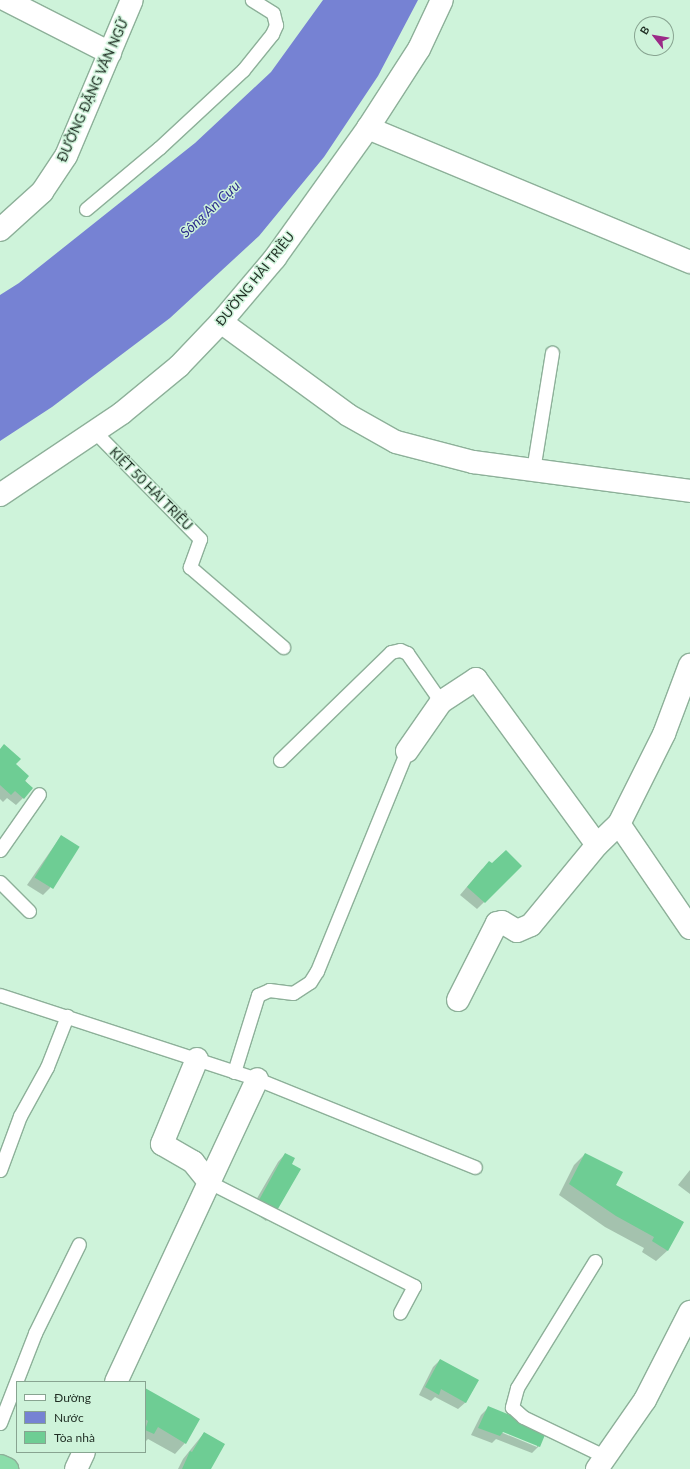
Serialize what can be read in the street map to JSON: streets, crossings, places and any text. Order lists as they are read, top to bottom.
{
  "streets": {
    "street": ["ĐƯỜNG ĐẶNG VĂN NGỮ", "ĐƯỜNG HẢI TRIỀU"],
    "lane": ["KIỆT 50 HẢI TRIỀU"]
  },
  "crossings": [
    ["ĐƯỜNG HẢI TRIỀU", "KIỆT 50 HẢI TRIỀU"]
  ],
  "water": ["Sông An Cựu"],
  "legend": ["Đường", "Nước", "Tòa nhà"],
  "north": "top left"
}
